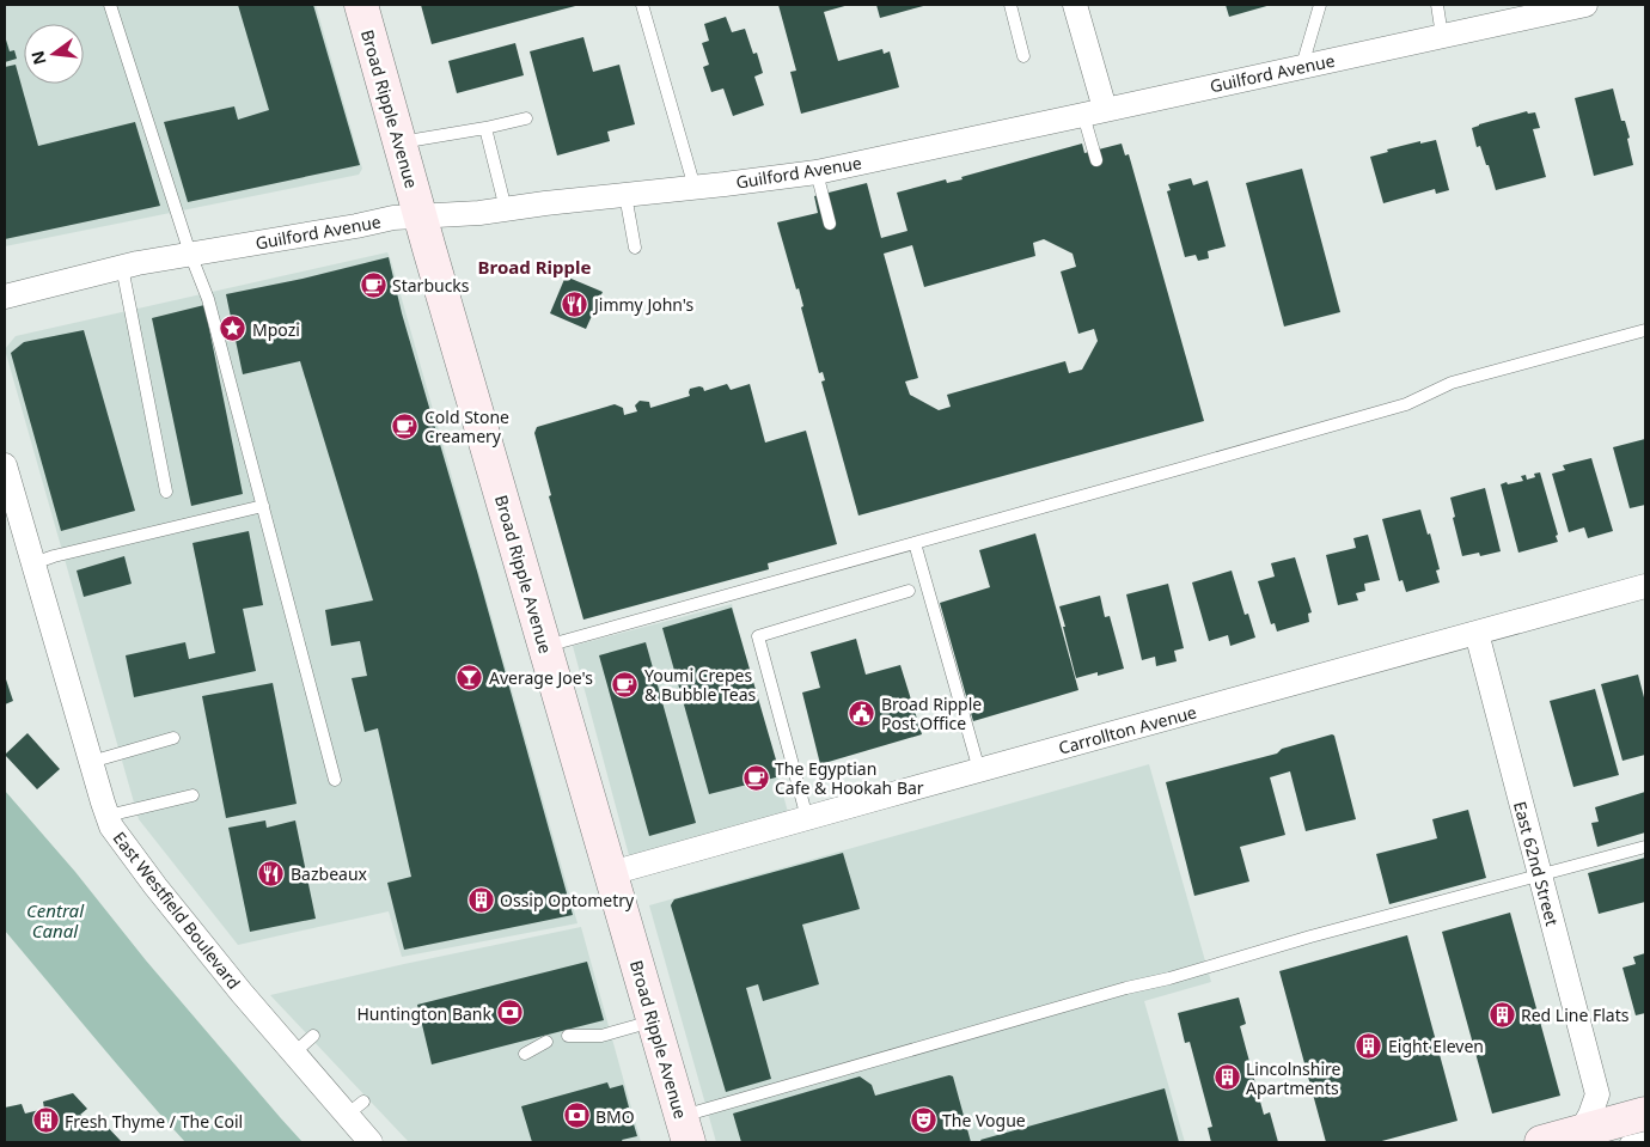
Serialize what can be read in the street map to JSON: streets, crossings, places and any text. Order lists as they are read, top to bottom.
{
  "streets": {
    "street": [
      "Guilford Avenue",
      "Broad Ripple Avenue",
      "Carrollton Avenue",
      "East 62nd Street",
      "East Westfield Boulevard"
    ]
  },
  "crossings": [
    ["Guilford Avenue", "Broad Ripple Avenue"],
    ["Broad Ripple Avenue", "Carrollton Avenue"],
    ["Carrollton Avenue", "East 62nd Street"]
  ],
  "districts": ["Broad Ripple"],
  "water": ["Central Canal"],
  "places": {
    "cafe": [
      "Starbucks",
      "Cold Stone Creamery",
      "Youmi Crepes & Bubble Teas",
      "The Egyptian Cafe & Hookah Bar"
    ],
    "restaurant": ["Jimmy John's", "Bazbeaux"],
    "place": ["Mpozi"],
    "bar": ["Average Joe's"],
    "public building": ["Broad Ripple Post Office"],
    "building": [
      "Ossip Optometry",
      "Red Line Flats",
      "Eight Eleven",
      "Lincolnshire Apartments",
      "Fresh Thyme / The Coil"
    ],
    "bank": ["Huntington Bank", "BMO"],
    "theatre": ["The Vogue"]
  },
  "north": "left"
}
